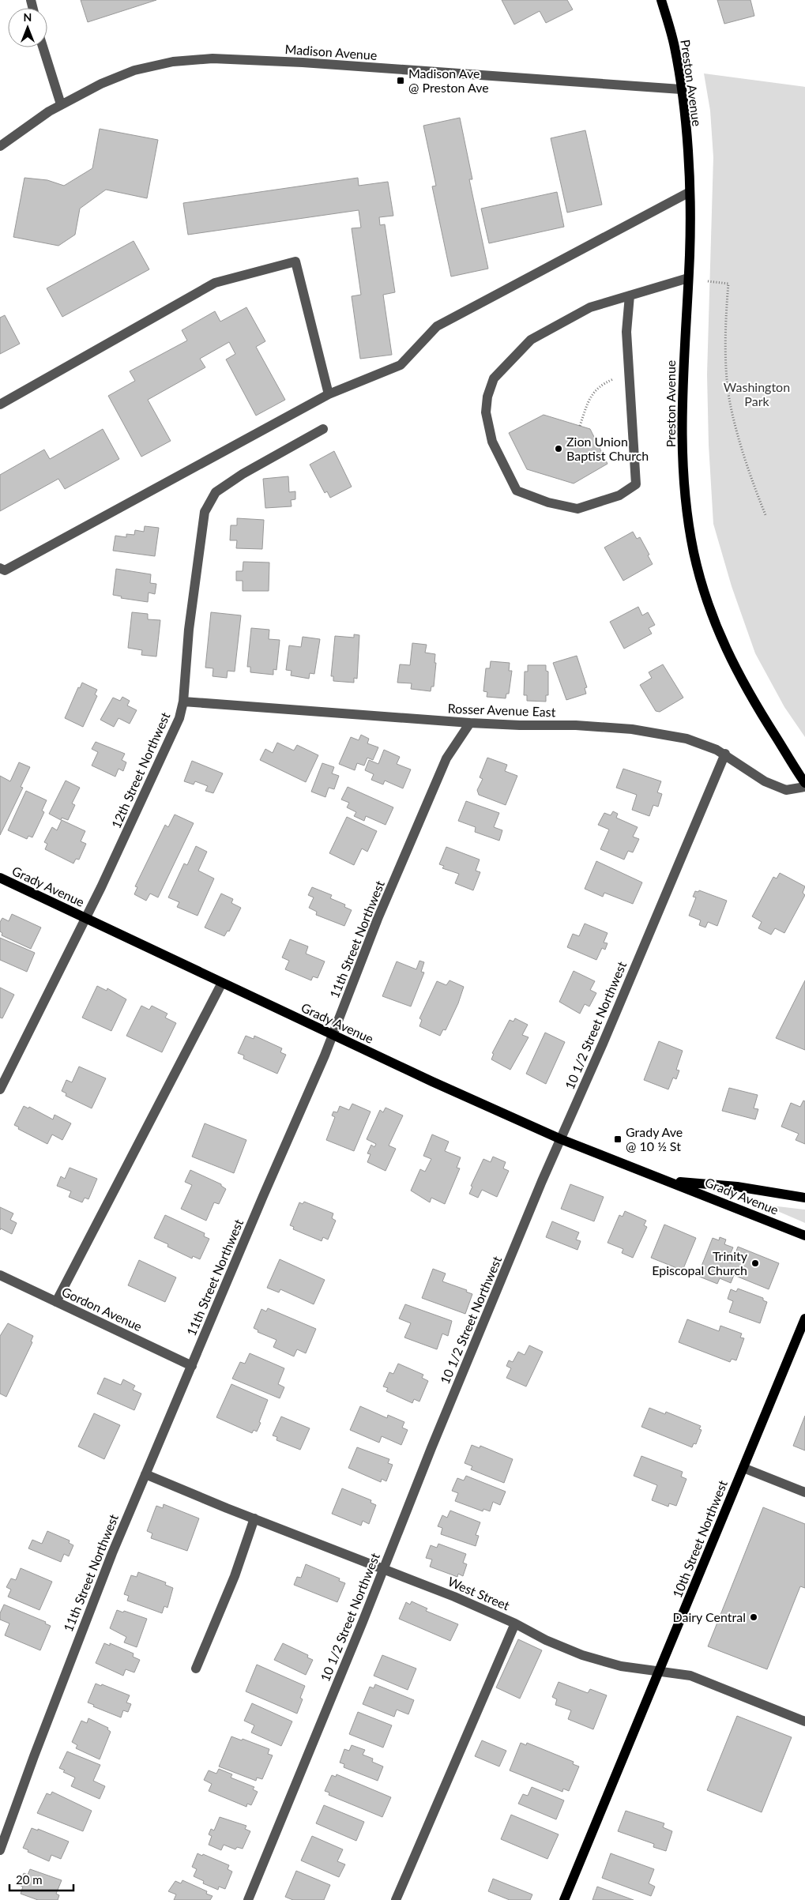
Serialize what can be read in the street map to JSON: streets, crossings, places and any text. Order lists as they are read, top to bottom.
{
  "streets": {
    "main road": ["Preston Avenue", "Grady Avenue", "10th Street Northwest"],
    "street": [
      "Madison Avenue",
      "Rosser Avenue East",
      "12th Street Northwest",
      "11th Street Northwest",
      "10 1/2 Street Northwest",
      "Gordon Avenue",
      "West Street"
    ]
  },
  "crossings": [
    ["Madison Avenue", "Preston Avenue"],
    ["Rosser Avenue East", "12th Street Northwest"],
    ["Rosser Avenue East", "11th Street Northwest"],
    ["Rosser Avenue East", "10 1/2 Street Northwest"],
    ["12th Street Northwest", "Grady Avenue"],
    ["Grady Avenue", "11th Street Northwest"],
    ["Grady Avenue", "10 1/2 Street Northwest"],
    ["11th Street Northwest", "Gordon Avenue"],
    ["11th Street Northwest", "West Street"],
    ["10 1/2 Street Northwest", "West Street"],
    ["10th Street Northwest", "West Street"]
  ],
  "parks": ["Washington Park"],
  "places": {
    "transit": ["Madison Ave @ Preston Ave", "Grady Ave @ 10 ½ St"],
    "other": ["Zion Union Baptist Church", "Trinity Episcopal Church", "Dairy Central"]
  },
  "scale_bar": "20 m",
  "north": "top"
}
